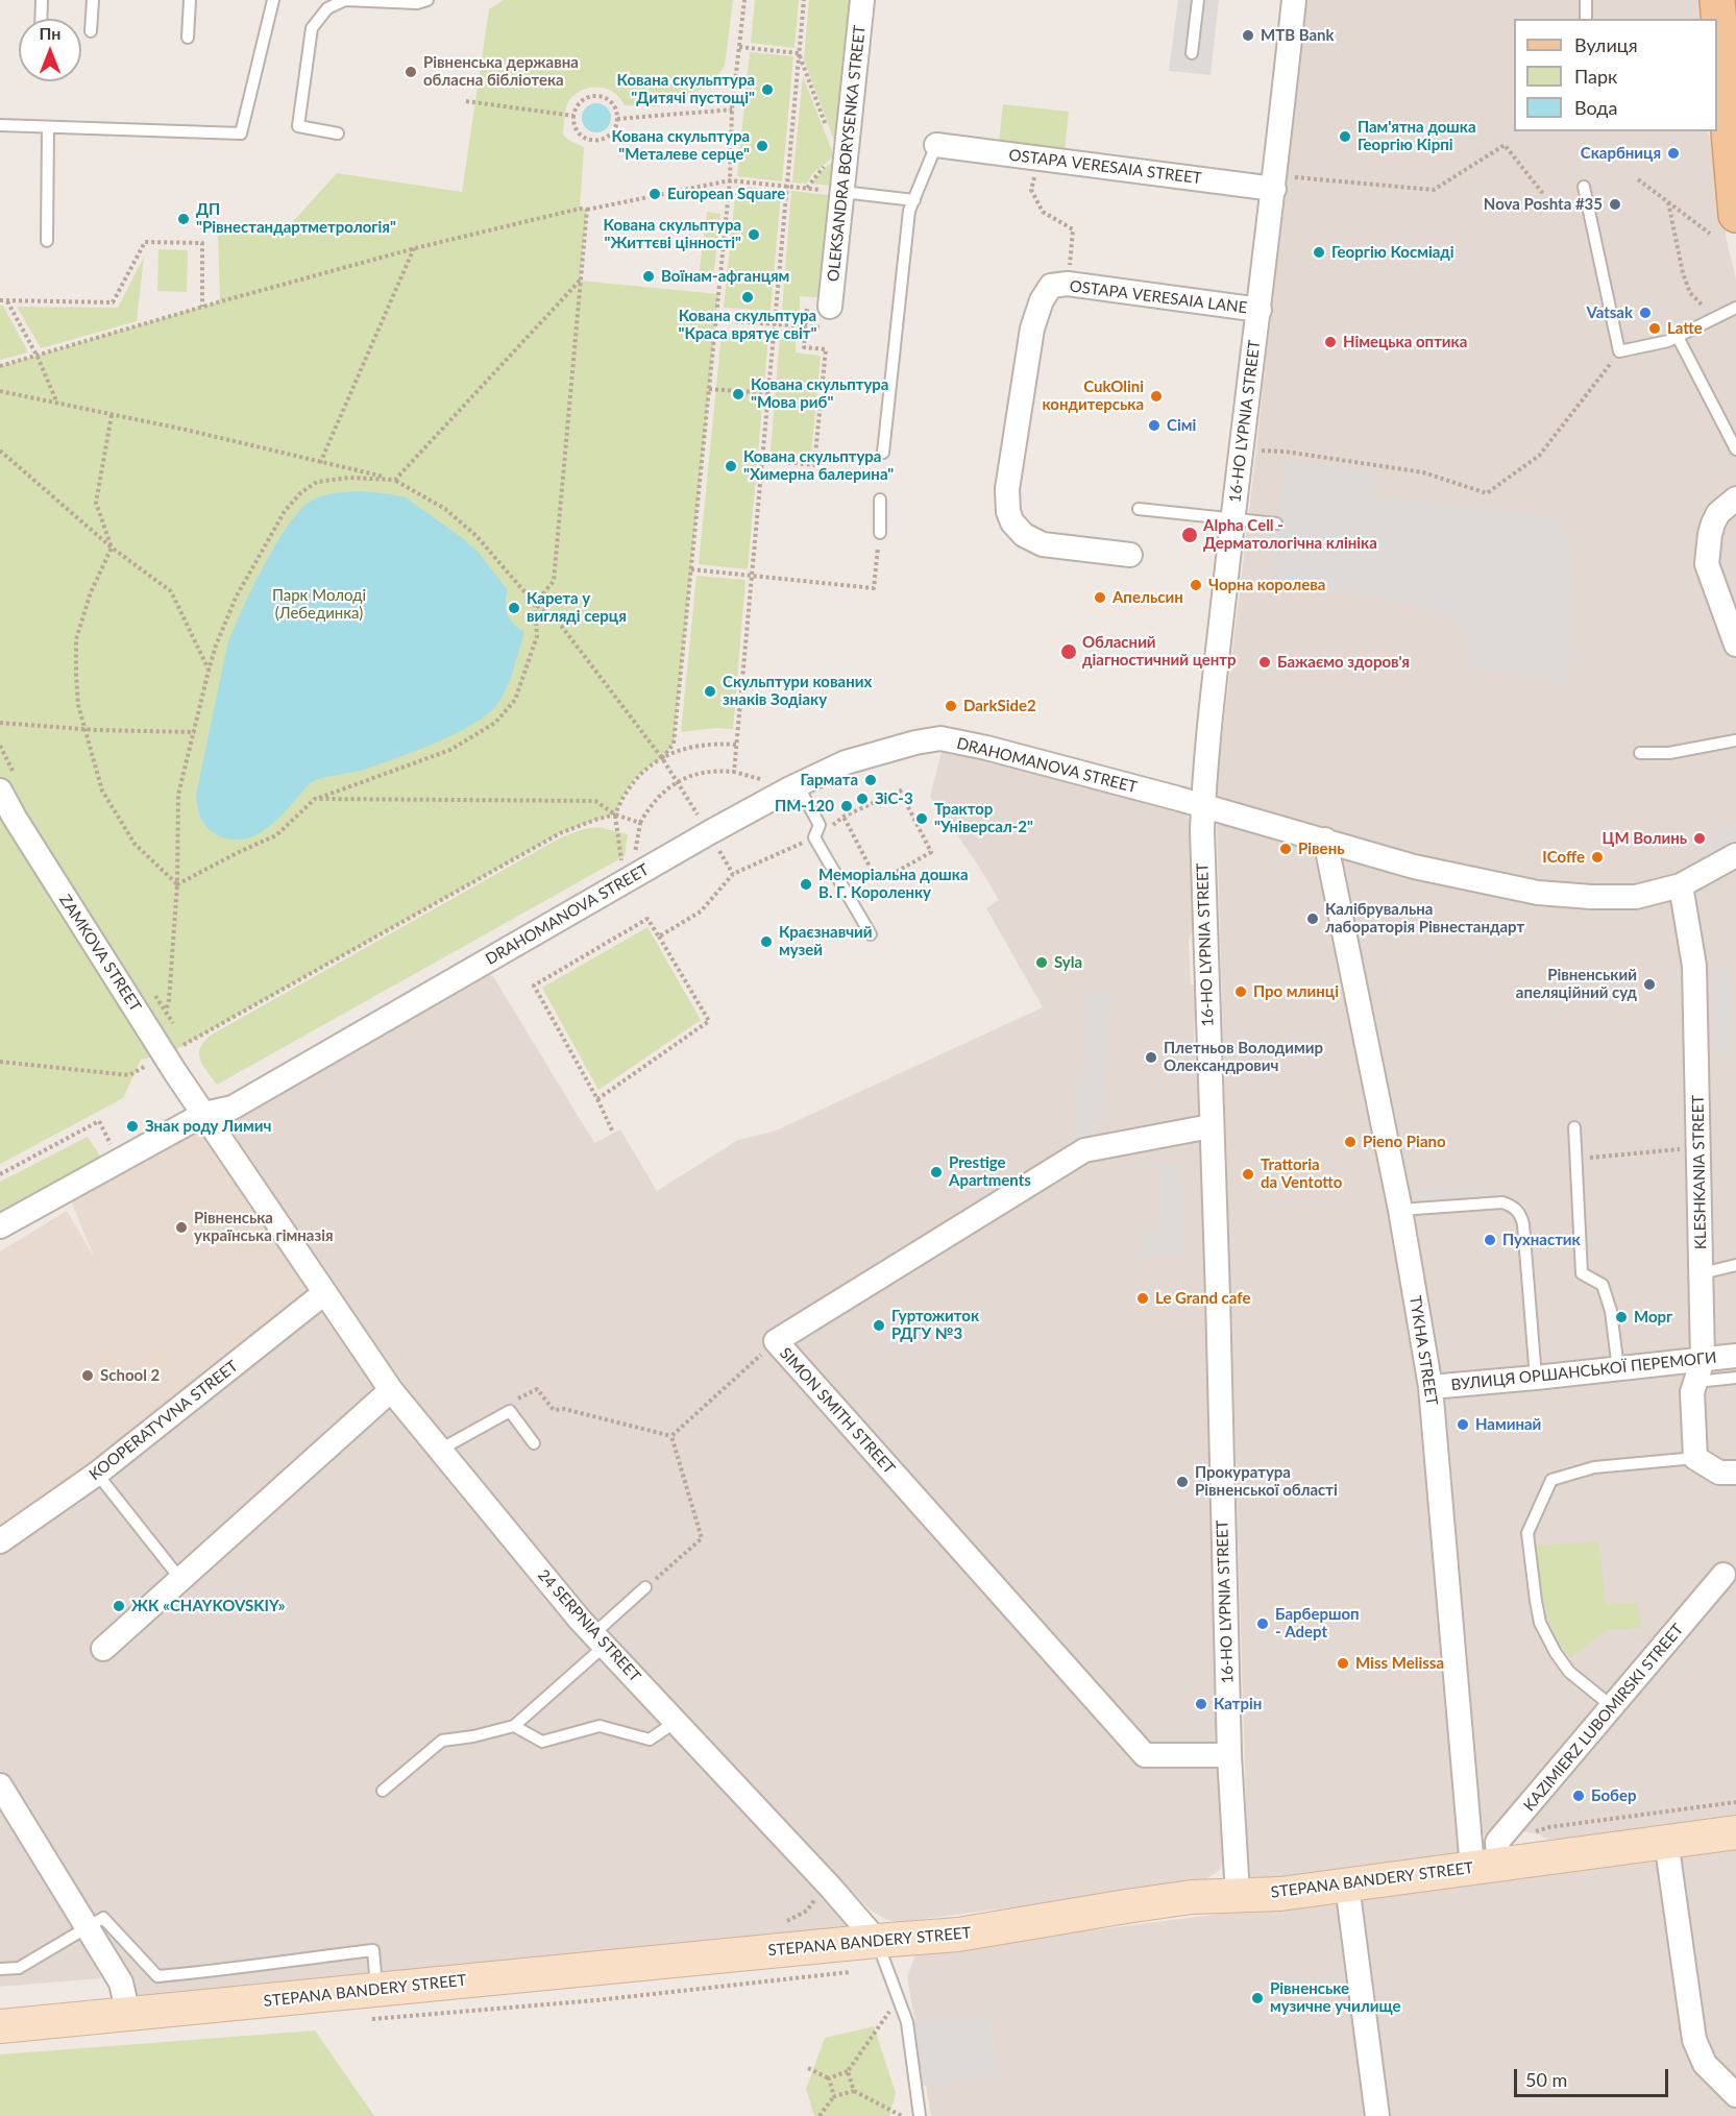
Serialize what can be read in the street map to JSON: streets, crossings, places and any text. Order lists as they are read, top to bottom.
{
  "streets": {
    "main road": ["STEPANA BANDERY STREET"],
    "street": [
      "OLEKSANDRA BORYSENKA STREET",
      "OSTAPA VERESAIA STREET",
      "OSTAPA VERESAIA LANE",
      "16-HO LYPNIA STREET",
      "DRAHOMANOVA STREET",
      "ZAMKOVA STREET",
      "KLESHKANIA STREET",
      "TYKHA STREET",
      "ВУЛИЦЯ ОРШАНСЬКОЇ ПЕРЕМОГИ",
      "SIMON SMITH STREET",
      "KOOPERATYVNA STREET",
      "24 SERPNIA STREET",
      "KAZIMIERZ LUBOMIRSKI STREET"
    ]
  },
  "crossings": [
    ["OSTAPA VERESAIA STREET", "16-HO LYPNIA STREET"],
    ["OSTAPA VERESAIA LANE", "16-HO LYPNIA STREET"],
    ["16-HO LYPNIA STREET", "DRAHOMANOVA STREET"],
    ["16-HO LYPNIA STREET", "SIMON SMITH STREET"],
    ["16-HO LYPNIA STREET", "STEPANA BANDERY STREET"],
    ["DRAHOMANOVA STREET", "ZAMKOVA STREET"],
    ["DRAHOMANOVA STREET", "KLESHKANIA STREET"],
    ["DRAHOMANOVA STREET", "TYKHA STREET"],
    ["ZAMKOVA STREET", "KOOPERATYVNA STREET"],
    ["ZAMKOVA STREET", "24 SERPNIA STREET"],
    ["KLESHKANIA STREET", "ВУЛИЦЯ ОРШАНСЬКОЇ ПЕРЕМОГИ"],
    ["TYKHA STREET", "ВУЛИЦЯ ОРШАНСЬКОЇ ПЕРЕМОГИ"],
    ["TYKHA STREET", "KAZIMIERZ LUBOMIRSKI STREET"],
    ["TYKHA STREET", "STEPANA BANDERY STREET"],
    ["KOOPERATYVNA STREET", "24 SERPNIA STREET"],
    ["24 SERPNIA STREET", "STEPANA BANDERY STREET"],
    ["KAZIMIERZ LUBOMIRSKI STREET", "STEPANA BANDERY STREET"]
  ],
  "parks": ["Парк Молоді (Лебединка)"],
  "places": [
    "MTB Bank",
    "Рівненська державна обласна бібліотека",
    "Кована скульптура \"Дитячі пустощі\"",
    "Пам'ятна дошка Георгію Кірпі",
    "Кована скульптура \"Металеве серце\"",
    "Скарбниця",
    "European Square",
    "Nova Poshta #35",
    "ДП \"Рівнестандартметрологія\"",
    "Кована скульптура \"Життєві цінності\"",
    "Георгію Косміаді",
    "Воїнам-афганцям",
    "Кована скульптура \"Краса врятує світ\"",
    "Vatsak",
    "Latte",
    "Німецька оптика",
    "Кована скульптура \"Мова риб\"",
    "CukOlini кондитерська",
    "Сімі",
    "Кована скульптура \"Химерна балерина\"",
    "Alpha Cell - Дерматологічна клініка",
    "Чорна королева",
    "Апельсин",
    "Карета у вигляді серця",
    "Обласний діагностичний центр",
    "Бажаємо здоров'я",
    "Скульптури кованих знаків Зодіаку",
    "DarkSide2",
    "Гармата",
    "ЗіС-3",
    "ПМ-120",
    "Трактор \"Універсал-2\"",
    "ЦМ Волинь",
    "Рівень",
    "ICoffe",
    "Меморіальна дошка В. Г. Короленку",
    "Калібрувальна лабораторія Рівнестандарт",
    "Краєзнавчий музей",
    "Syla",
    "Рівненський апеляційний суд",
    "Про млинці",
    "Плетньов Володимир Олександрович",
    "Знак роду Лимич",
    "Pieno Piano",
    "Prestige Apartments",
    "Trattoria da Ventotto",
    "Рівненська українська гімназія",
    "Пухнастик",
    "Le Grand cafe",
    "Морг",
    "Гуртожиток РДГУ №3",
    "School 2",
    "Наминай",
    "Прокуратура Рівненської області",
    "ЖК «CHAYKOVSKIY»",
    "Барбершоп - Adept",
    "Miss Melissa",
    "Катрін",
    "Бобер",
    "Рівненське музичне училище"
  ],
  "legend": ["Вулиця", "Парк", "Вода"],
  "scale_bar": "50 m",
  "north": "top"
}
